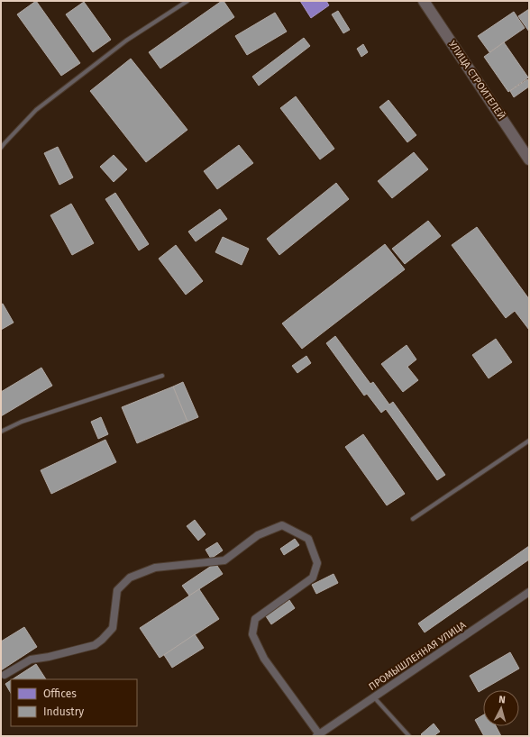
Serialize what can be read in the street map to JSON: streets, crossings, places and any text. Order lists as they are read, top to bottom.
{
  "streets": {
    "main road": ["УЛИЦА СТРОИТЕЛЕЙ"],
    "street": ["ПРОМЫШЛЕННАЯ УЛИЦА"]
  },
  "legend": ["Offices", "Industry"],
  "north": "top"
}
